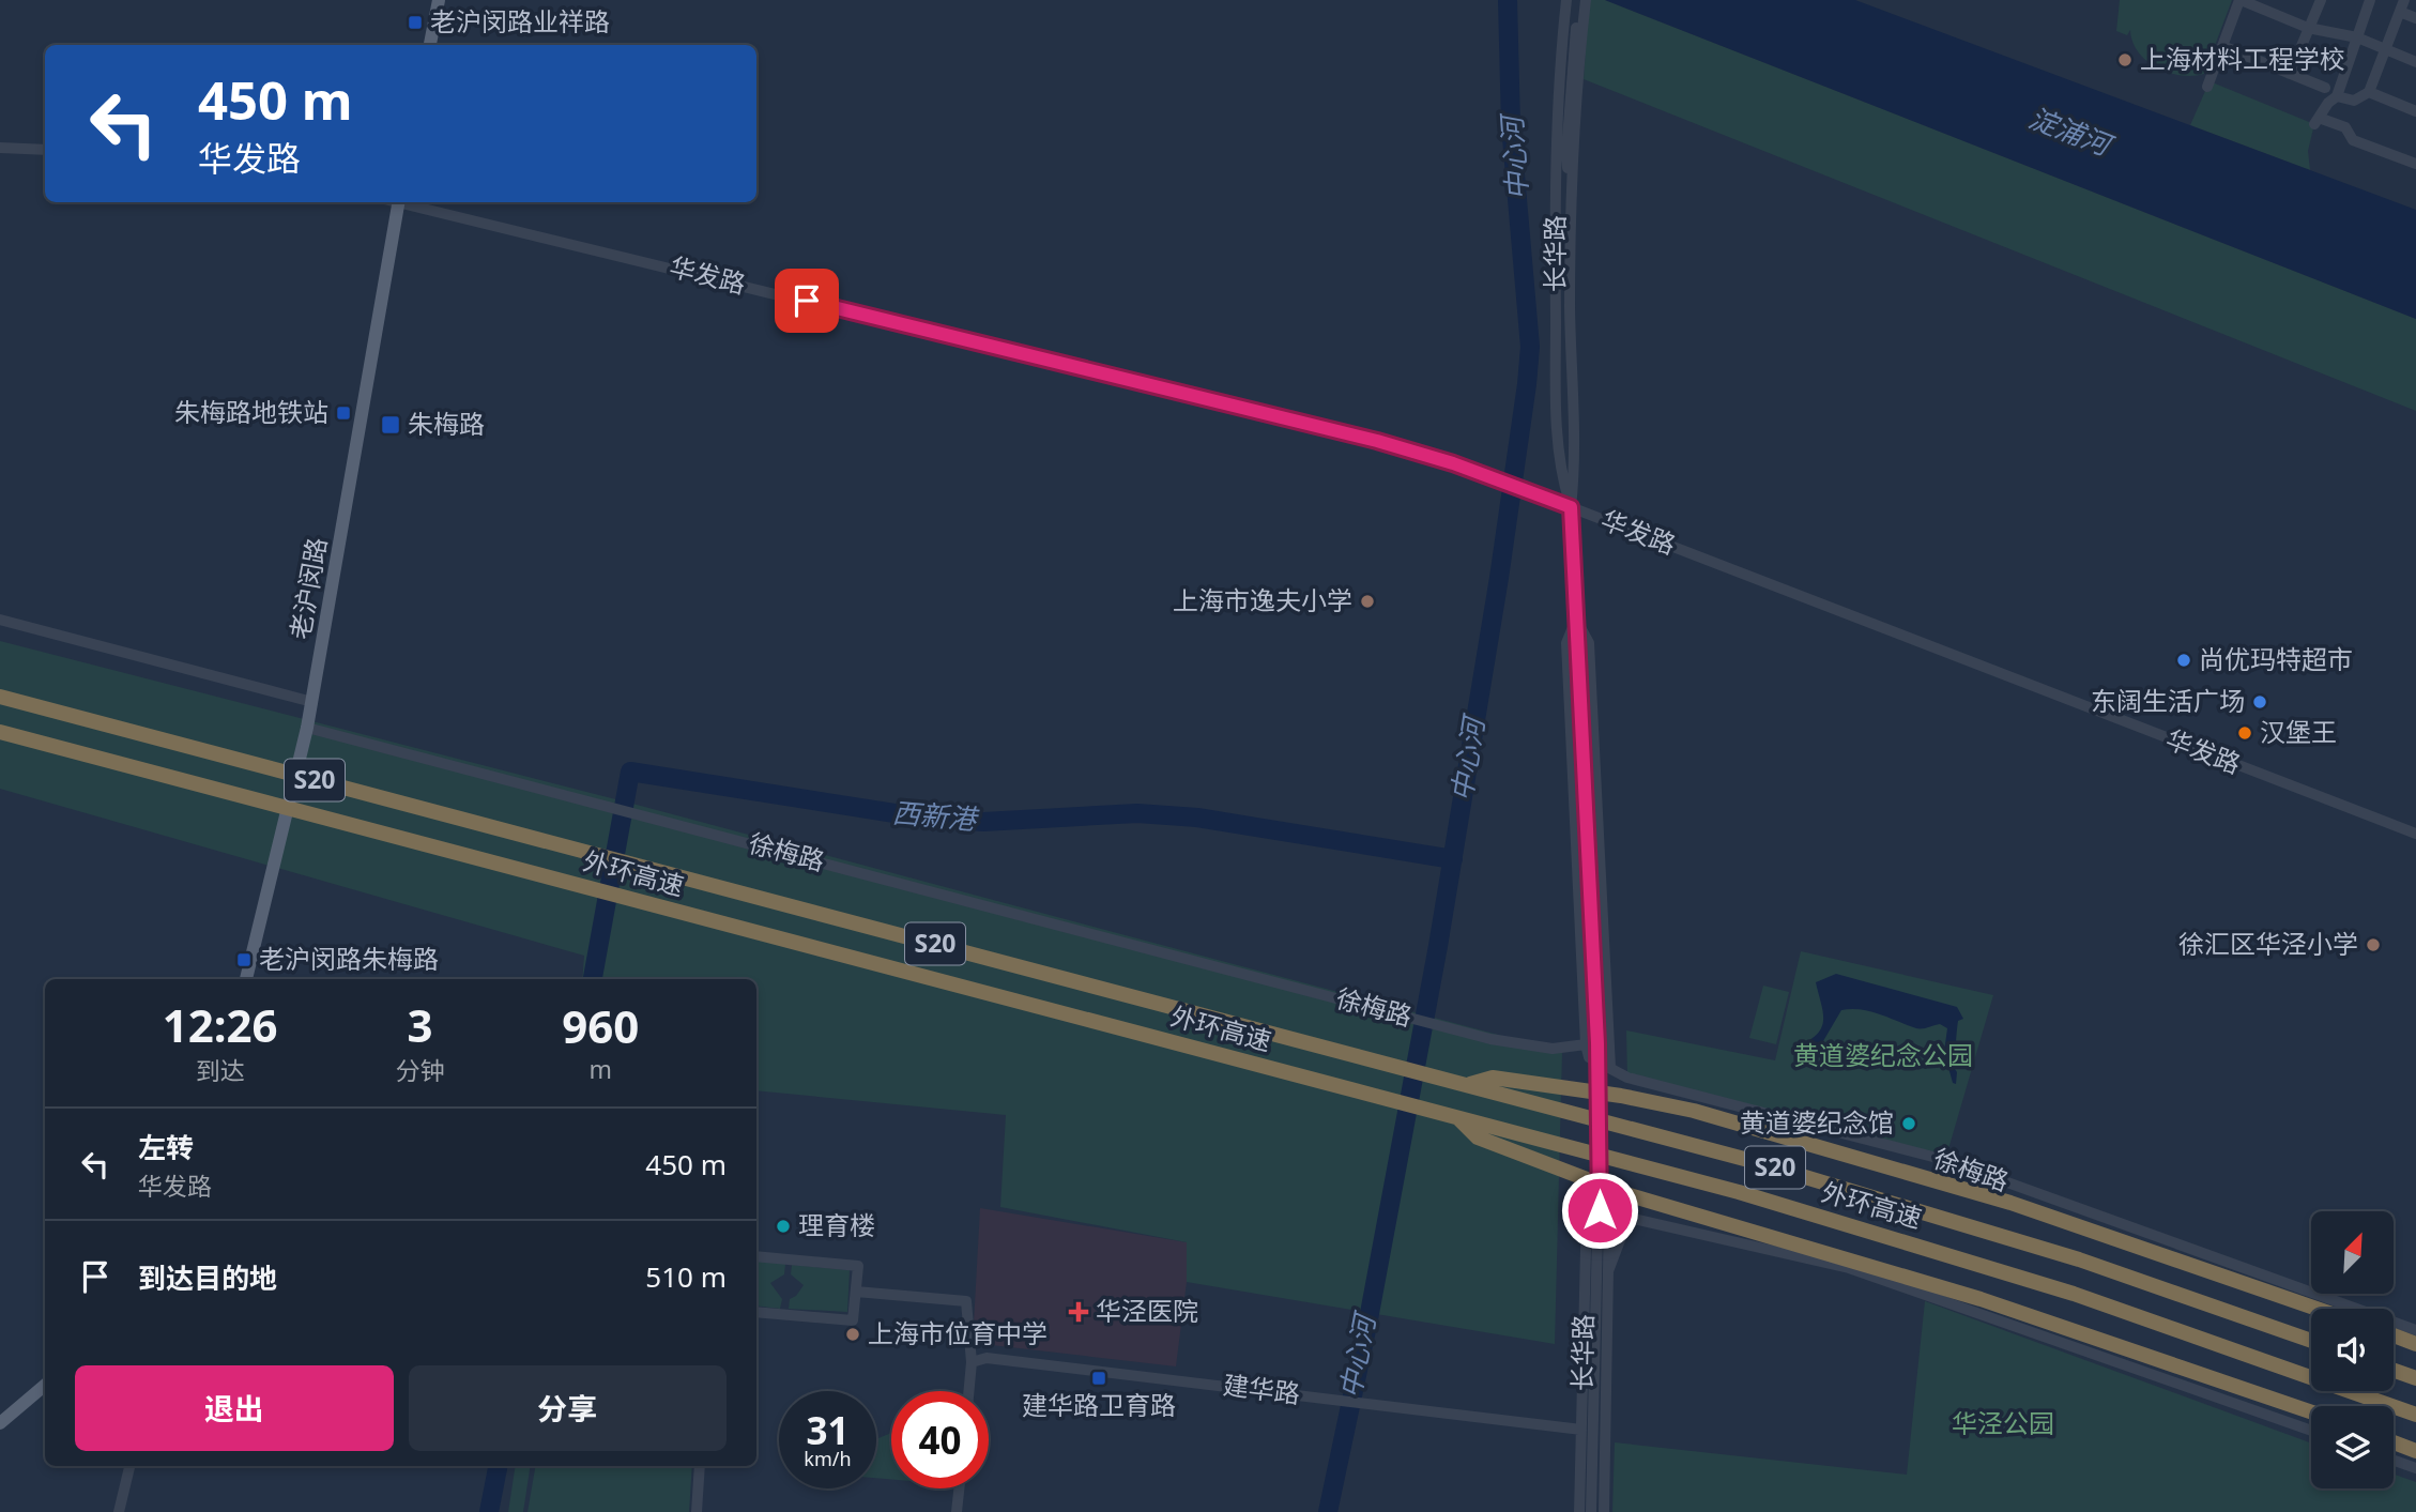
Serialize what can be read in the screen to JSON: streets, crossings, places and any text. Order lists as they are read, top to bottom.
{
  "streets": {
    "highway": ["S20", "外环高速"],
    "main road": ["老沪闵路"],
    "street": [
      "长华路",
      "华发路",
      "徐梅路",
      "建华路"
    ]
  },
  "crossings": [
    ["长华路", "华发路"],
    ["长华路", "徐梅路"],
    ["长华路", "建华路"],
    ["老沪闵路", "徐梅路"]
  ],
  "water": ["淀浦河", "中心河", "西新港"],
  "parks": ["黄道婆纪念公园", "华泾公园"],
  "places": {
    "transit": [
      "老沪闵路业祥路",
      "朱梅路地铁站",
      "朱梅路",
      "老沪闵路朱梅路",
      "建华路卫育路"
    ],
    "other": [
      "上海材料工程学校",
      "上海市逸夫小学",
      "尚优玛特超市",
      "东阔生活广场",
      "汉堡王",
      "徐汇区华泾小学",
      "黄道婆纪念馆",
      "理育楼",
      "上海市位育中学"
    ],
    "health": ["华泾医院"]
  },
  "north": "top right",
  "page": {
    "turn": ["450 m", "华发路"],
    "eta": [
      "12:26",
      "到达",
      "3",
      "分钟",
      "960",
      "m"
    ],
    "list": [
      {
        "name": "左转",
        "note": "华发路",
        "value": "450 m"
      },
      {
        "name": "到达目的地",
        "value": "510 m"
      }
    ],
    "buttons": ["退出", "分享"],
    "speed": "31 km/h",
    "limit": "40"
  }
}
